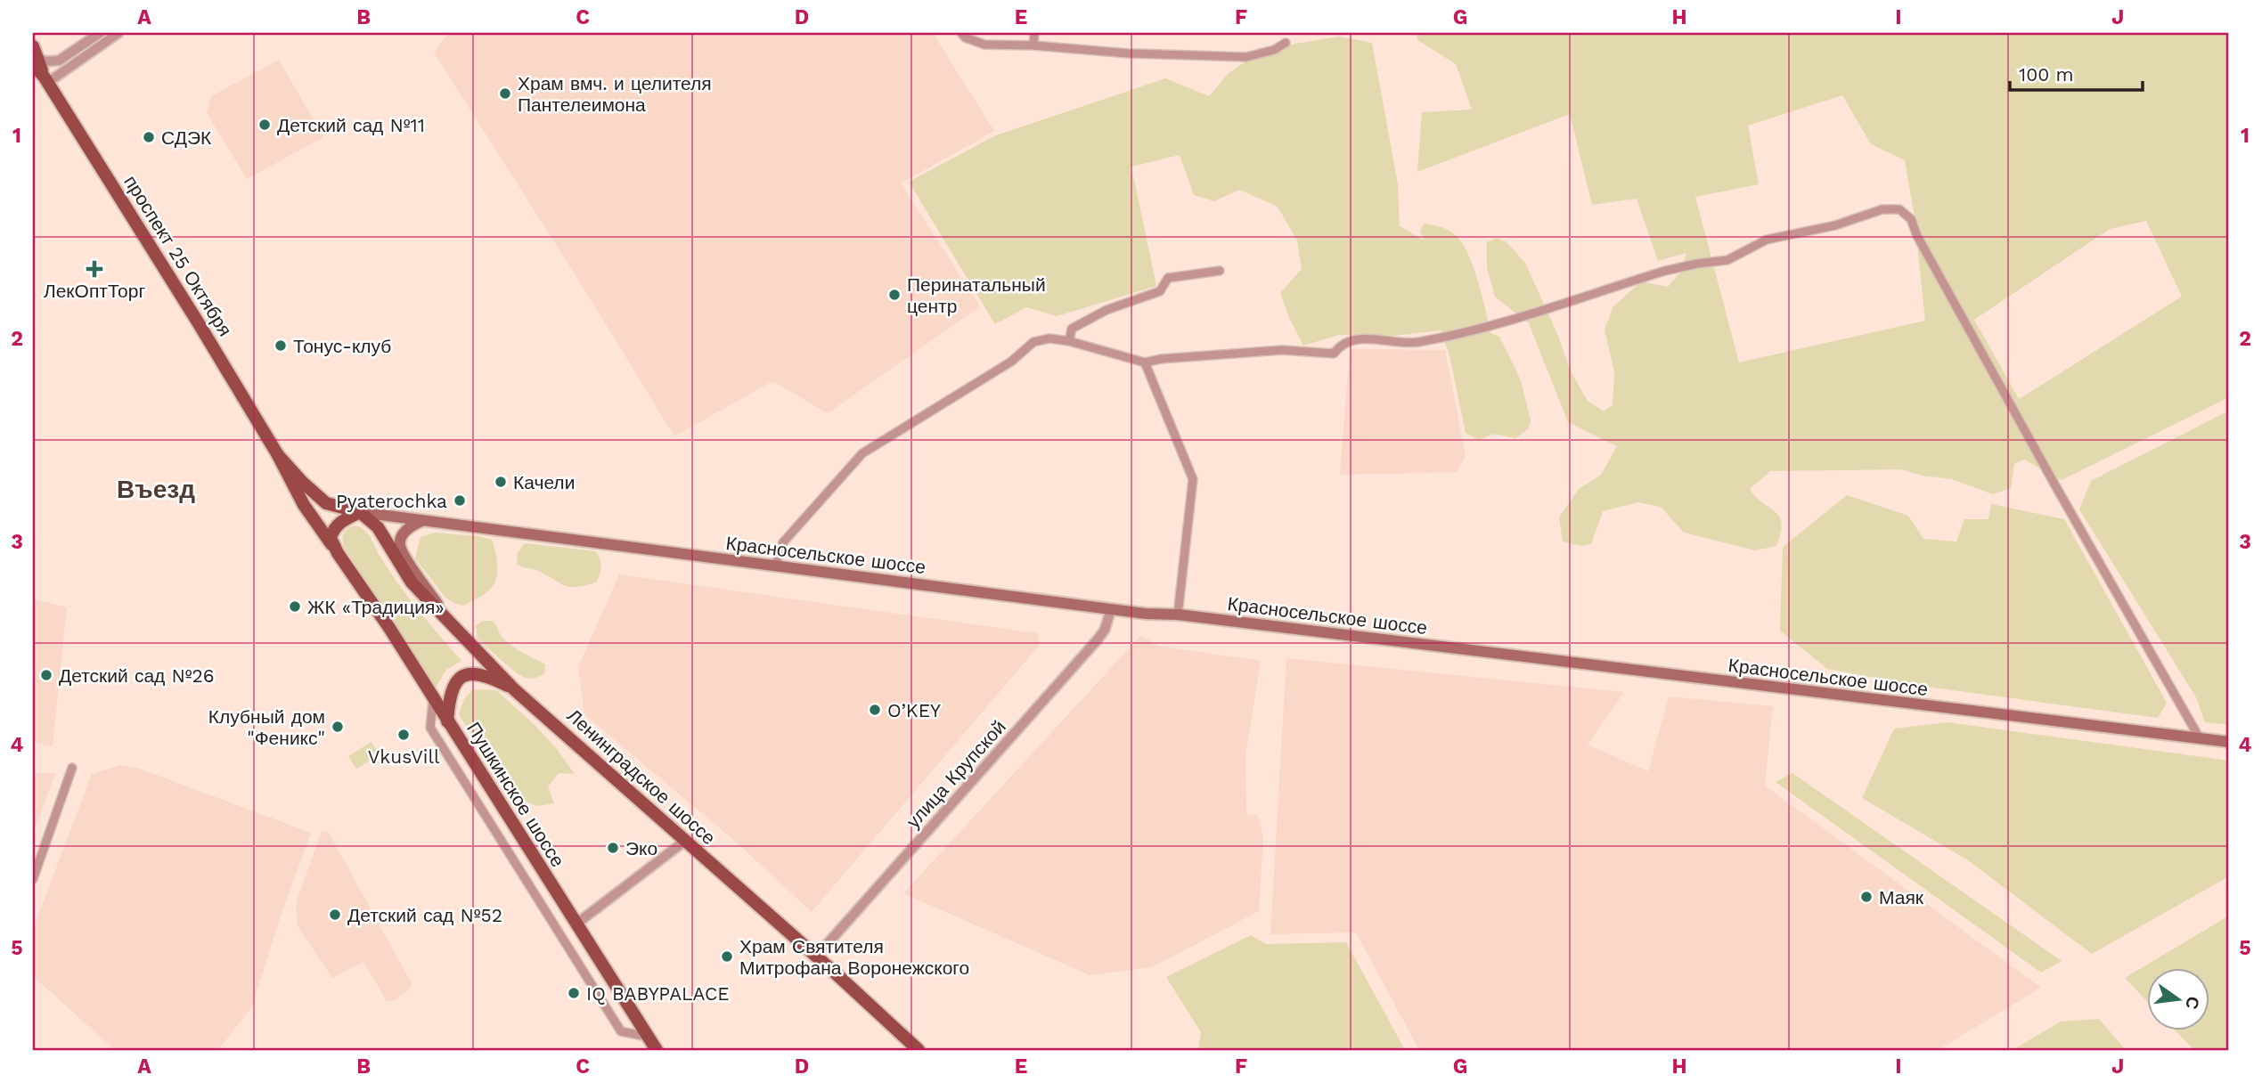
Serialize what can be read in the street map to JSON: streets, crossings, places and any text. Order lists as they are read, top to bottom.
{
  "streets": {
    "main road": [
      "проспект 25 Октября",
      "Красносельское шоссе",
      "Ленинградское шоссе",
      "Пушкинское шоссе"
    ],
    "street": ["улица Крупской"]
  },
  "crossings": [
    ["проспект 25 Октября", "Красносельское шоссе"],
    ["проспект 25 Октября", "Ленинградское шоссе"],
    ["проспект 25 Октября", "Пушкинское шоссе"],
    ["Красносельское шоссе", "улица Крупской"],
    ["Красносельское шоссе", "Ленинградское шоссе"],
    ["улица Крупской", "Ленинградское шоссе"]
  ],
  "districts": ["Въезд"],
  "places": {
    "other": [
      "Храм вмч. и целителя Пантелеимона",
      "Детский сад №11",
      "СДЭК",
      "Перинатальный центр",
      "Тонус-клуб",
      "Качели",
      "Pyaterochka",
      "ЖК «Традиция»",
      "Детский сад №26",
      "O’KEY",
      "Клубный дом \"Феникс\"",
      "VkusVill",
      "Эко",
      "Маяк",
      "Детский сад №52",
      "Храм Святителя Митрофана Воронежского",
      "IQ BABYPALACE"
    ],
    "health": ["ЛекОптТорг"]
  },
  "scale_bar": "100 m",
  "north": "right",
  "grid": {
    "columns": [
      "A",
      "B",
      "C",
      "D",
      "E",
      "F",
      "G",
      "H",
      "I",
      "J"
    ],
    "rows": [
      "1",
      "2",
      "3",
      "4",
      "5"
    ]
  }
}
